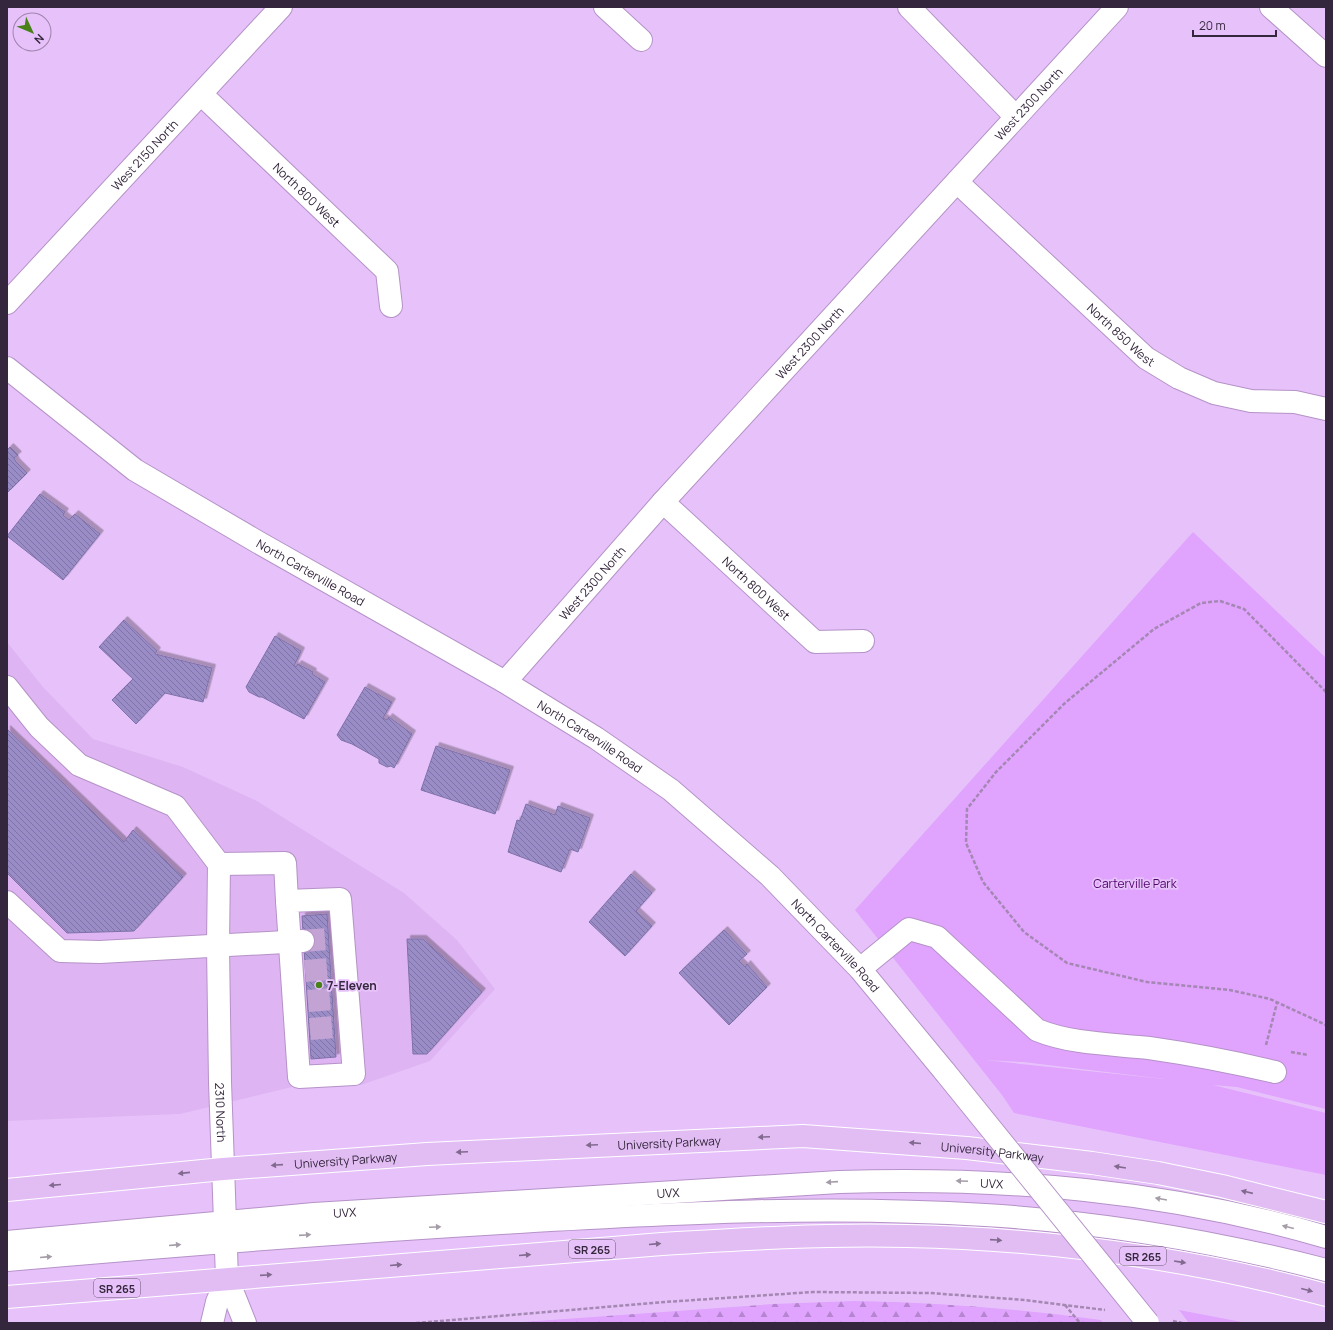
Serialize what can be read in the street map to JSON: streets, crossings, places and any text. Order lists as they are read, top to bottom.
{
  "streets": {
    "main road": ["University Parkway", "SR 265"],
    "street": [
      "West 2300 North",
      "West 2150 North",
      "North 800 West",
      "North 850 West",
      "North Carterville Road",
      "2310 North",
      "UVX"
    ]
  },
  "crossings": [
    ["West 2300 North", "North 800 West"],
    ["West 2300 North", "North 850 West"],
    ["West 2300 North", "North Carterville Road"],
    ["West 2150 North", "North 800 West"],
    ["2310 North", "University Parkway"],
    ["2310 North", "UVX"],
    ["2310 North", "SR 265"]
  ],
  "parks": ["Carterville Park"],
  "places": ["7-Eleven"],
  "scale_bar": "20 m",
  "north": "bottom right"
}
